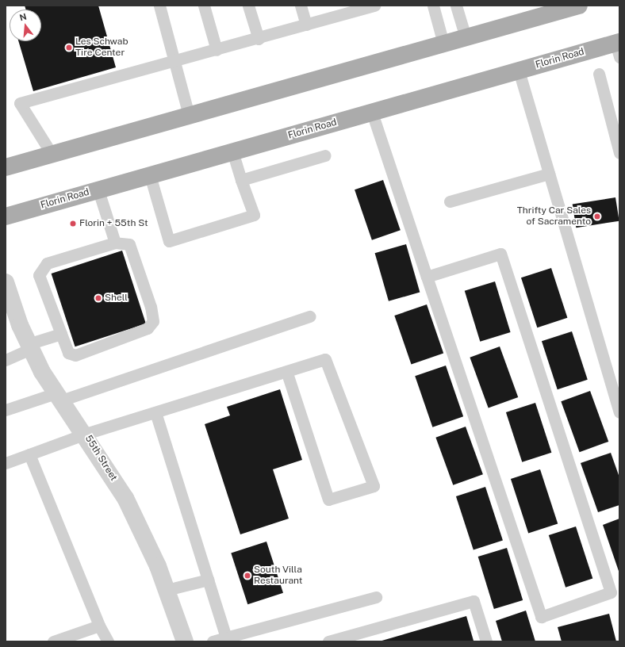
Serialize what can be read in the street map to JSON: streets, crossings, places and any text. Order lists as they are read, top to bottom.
{
  "streets": {
    "main road": ["Florin Road"],
    "street": ["55th Street"]
  },
  "places": [
    "Les Schwab Tire Center",
    "Thrifty Car Sales of Sacramento",
    "Florin + 55th St",
    "Shell",
    "South Villa Restaurant"
  ],
  "north": "top"
}
